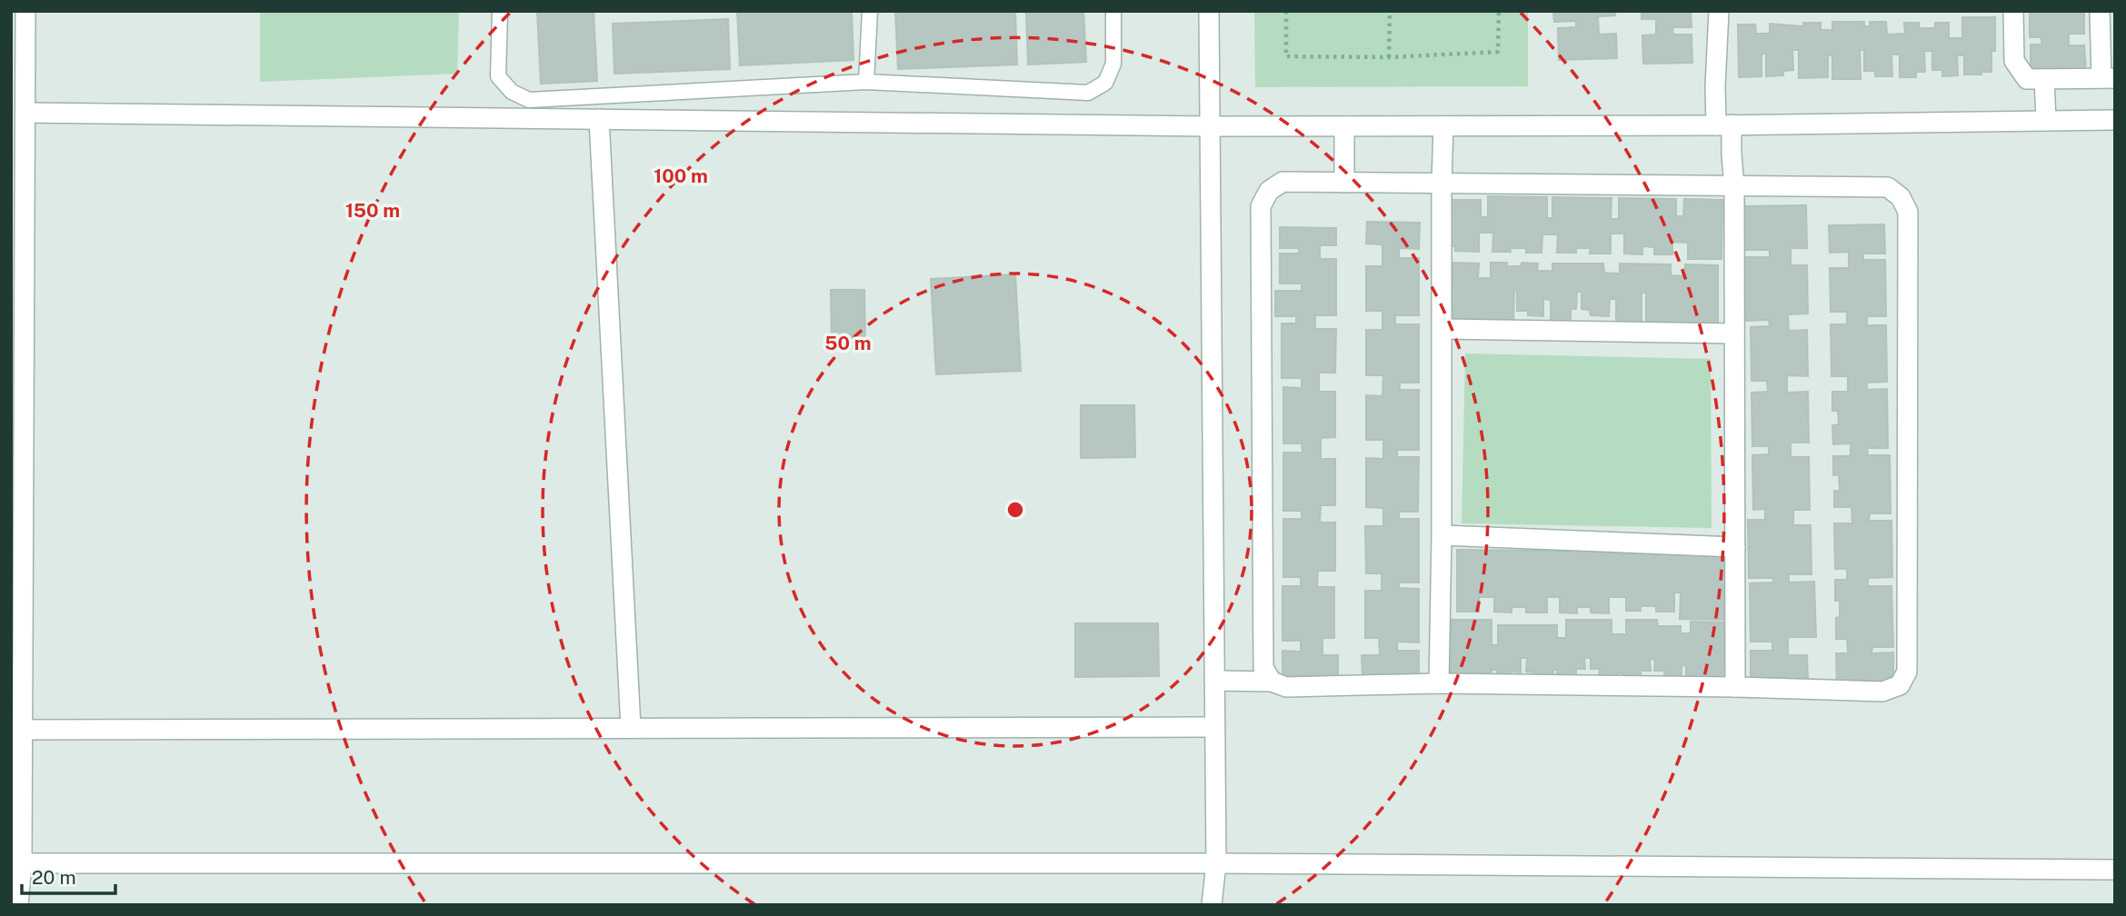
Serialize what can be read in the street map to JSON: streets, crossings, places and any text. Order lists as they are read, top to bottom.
{
  "scale_bar": "20 m",
  "rings": ["100 m", "150 m", "50 m"]
}
